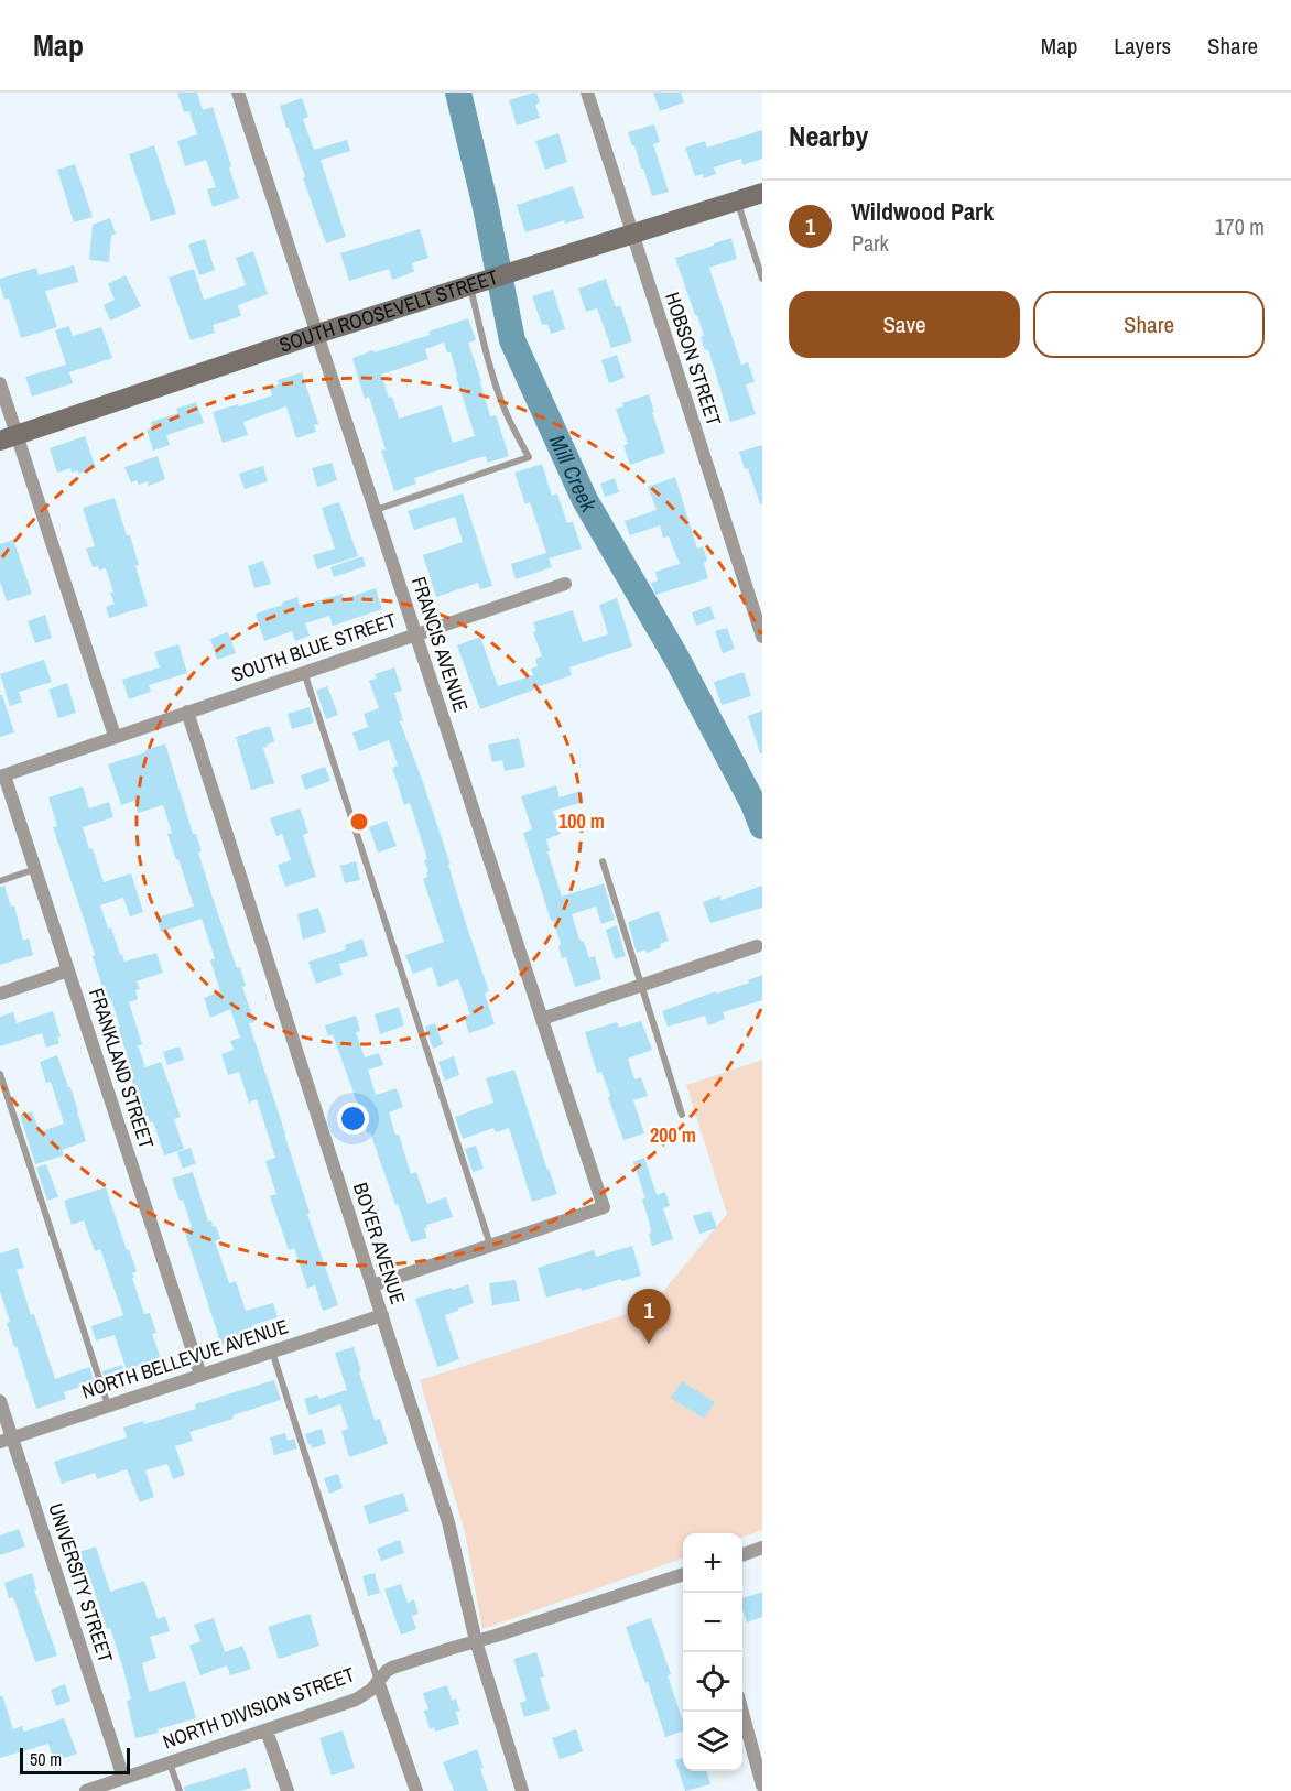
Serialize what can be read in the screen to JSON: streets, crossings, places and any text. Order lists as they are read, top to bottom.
{
  "streets": {
    "main road": ["SOUTH ROOSEVELT STREET"],
    "street": [
      "HOBSON STREET",
      "FRANCIS AVENUE",
      "SOUTH BLUE STREET",
      "FRANKLAND STREET",
      "BOYER AVENUE",
      "NORTH BELLEVUE AVENUE",
      "UNIVERSITY STREET",
      "NORTH DIVISION STREET"
    ]
  },
  "crossings": [
    ["SOUTH ROOSEVELT STREET", "HOBSON STREET"],
    ["SOUTH ROOSEVELT STREET", "FRANCIS AVENUE"],
    ["FRANCIS AVENUE", "SOUTH BLUE STREET"],
    ["SOUTH BLUE STREET", "FRANKLAND STREET"],
    ["SOUTH BLUE STREET", "BOYER AVENUE"],
    ["FRANKLAND STREET", "NORTH BELLEVUE AVENUE"],
    ["BOYER AVENUE", "NORTH BELLEVUE AVENUE"],
    ["BOYER AVENUE", "NORTH DIVISION STREET"],
    ["NORTH BELLEVUE AVENUE", "UNIVERSITY STREET"],
    ["UNIVERSITY STREET", "NORTH DIVISION STREET"]
  ],
  "water": ["Mill Creek"],
  "scale_bar": "50 m",
  "page": {
    "header": "Map",
    "nav": ["Map", "Layers", "Share"],
    "heading": "Nearby",
    "list": [
      {
        "mark": "1",
        "name": "Wildwood Park",
        "note": "Park",
        "value": "170 m"
      }
    ],
    "buttons": ["Save", "Share"],
    "pins": "1",
    "map_buttons": ["+", "−"],
    "scale": "50 m"
  },
  "rings": ["100 m", "200 m"]
}
